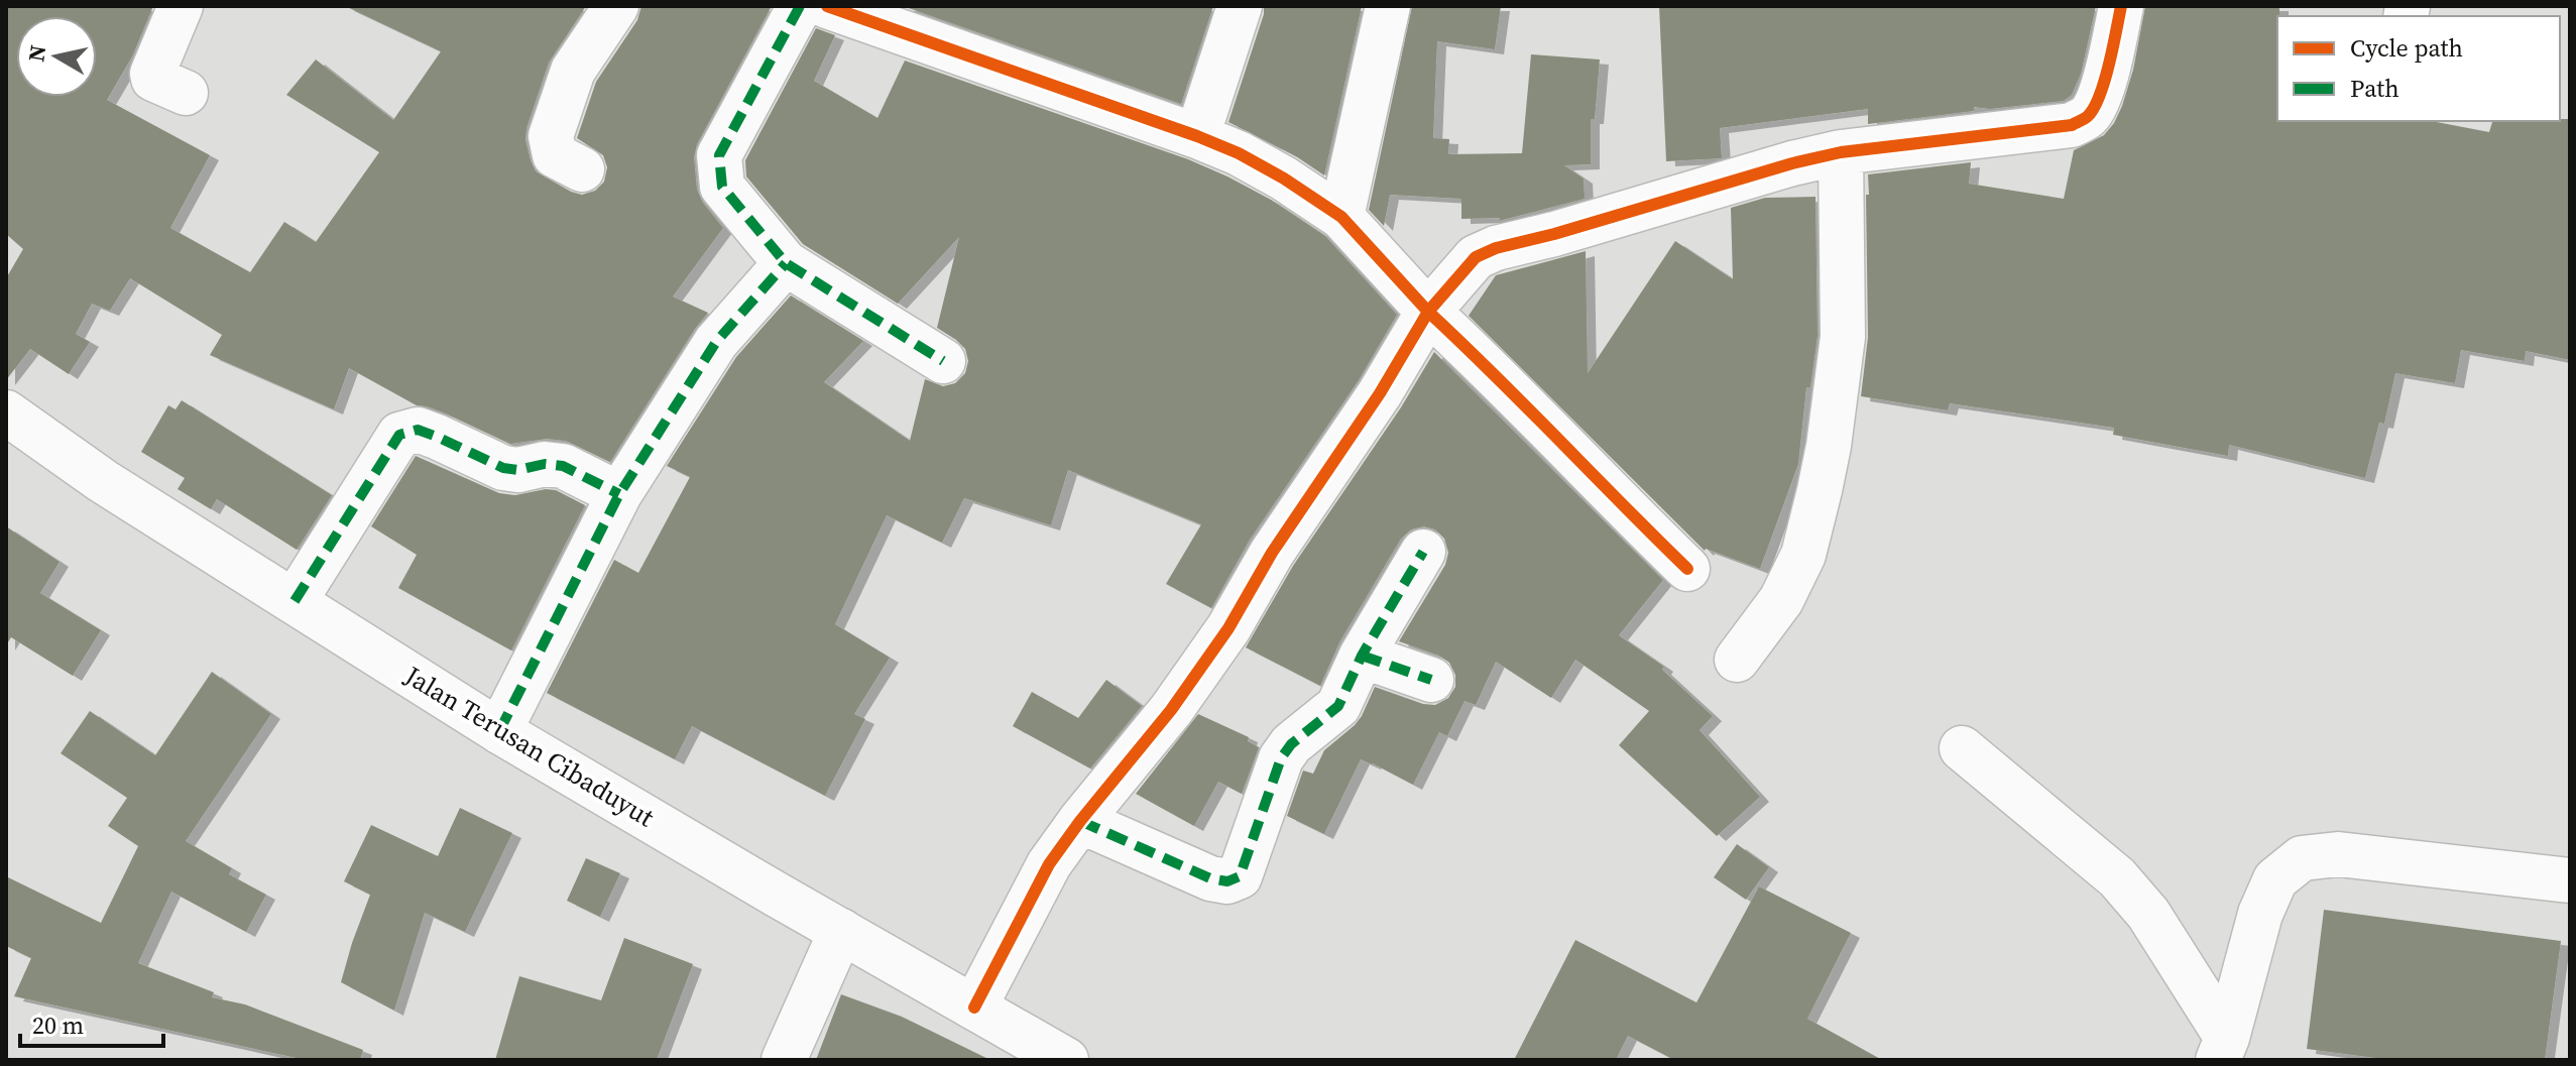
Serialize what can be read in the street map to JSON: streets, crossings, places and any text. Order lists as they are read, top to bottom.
{
  "streets": {
    "street": ["Jalan Terusan Cibaduyut"]
  },
  "legend": ["Cycle path", "Path"],
  "scale_bar": "20 m",
  "north": "left"
}
